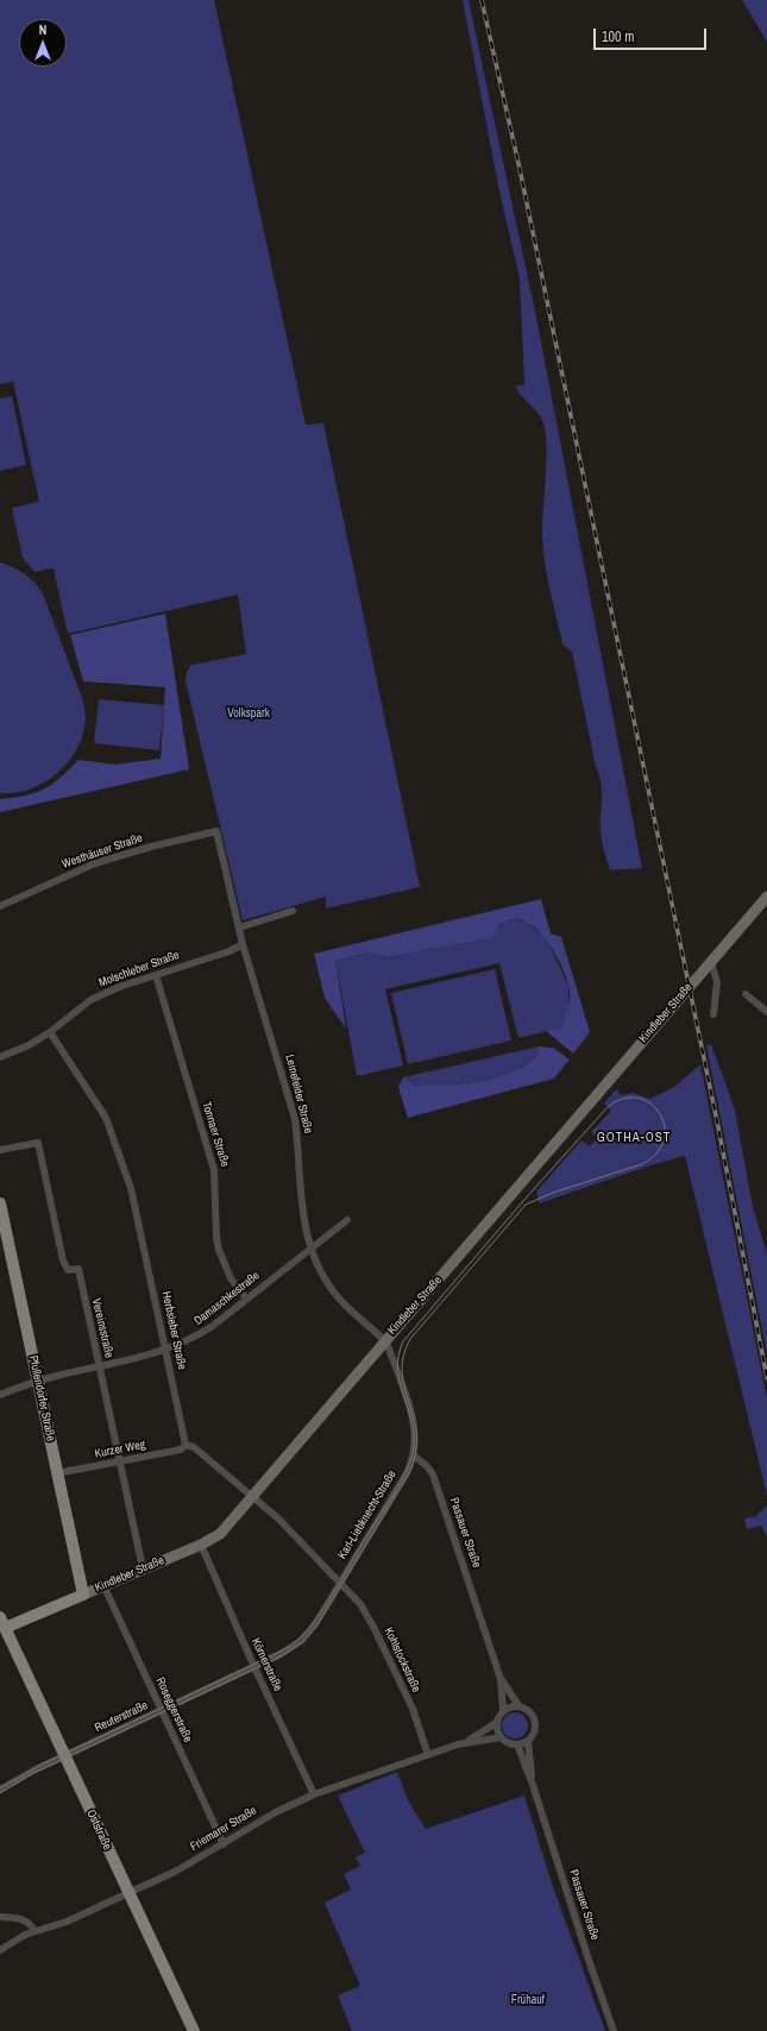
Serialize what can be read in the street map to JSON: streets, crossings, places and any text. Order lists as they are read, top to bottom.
{
  "streets": {
    "main road": ["Kindleber Straße", "Pfullendorfer Straße", "Oststraße"],
    "street": [
      "Westhäuser Straße",
      "Molschleber Straße",
      "Leinefelder Straße",
      "Tonnaer Straße",
      "Damaschkestraße",
      "Vereinsstraße",
      "Herbsleber Straße",
      "Kurzer Weg",
      "Karl-Liebknecht-Straße",
      "Passauer Straße",
      "Kohlstockstraße",
      "Körnerstraße",
      "Roseggerstraße",
      "Reuterstraße",
      "Friemarer Straße"
    ]
  },
  "crossings": [
    ["Westhäuser Straße", "Leinefelder Straße"],
    ["Molschleber Straße", "Leinefelder Straße"],
    ["Molschleber Straße", "Tonnaer Straße"],
    ["Molschleber Straße", "Herbsleber Straße"],
    ["Kindleber Straße", "Leinefelder Straße"],
    ["Kindleber Straße", "Vereinsstraße"],
    ["Kindleber Straße", "Pfullendorfer Straße"],
    ["Kindleber Straße", "Karl-Liebknecht-Straße"],
    ["Kindleber Straße", "Körnerstraße"],
    ["Kindleber Straße", "Roseggerstraße"],
    ["Kindleber Straße", "Oststraße"],
    ["Leinefelder Straße", "Damaschkestraße"],
    ["Leinefelder Straße", "Karl-Liebknecht-Straße"],
    ["Tonnaer Straße", "Damaschkestraße"],
    ["Damaschkestraße", "Vereinsstraße"],
    ["Damaschkestraße", "Herbsleber Straße"],
    ["Damaschkestraße", "Pfullendorfer Straße"],
    ["Vereinsstraße", "Kurzer Weg"],
    ["Herbsleber Straße", "Kurzer Weg"],
    ["Pfullendorfer Straße", "Kurzer Weg"],
    ["Karl-Liebknecht-Straße", "Passauer Straße"],
    ["Karl-Liebknecht-Straße", "Kohlstockstraße"],
    ["Karl-Liebknecht-Straße", "Körnerstraße"],
    ["Karl-Liebknecht-Straße", "Reuterstraße"],
    ["Passauer Straße", "Friemarer Straße"],
    ["Kohlstockstraße", "Friemarer Straße"],
    ["Körnerstraße", "Reuterstraße"],
    ["Körnerstraße", "Friemarer Straße"],
    ["Roseggerstraße", "Reuterstraße"],
    ["Roseggerstraße", "Friemarer Straße"],
    ["Reuterstraße", "Oststraße"],
    ["Friemarer Straße", "Oststraße"]
  ],
  "districts": ["GOTHA-OST"],
  "parks": ["Volkspark", "Frühauf"],
  "scale_bar": "100 m",
  "north": "top"
}
